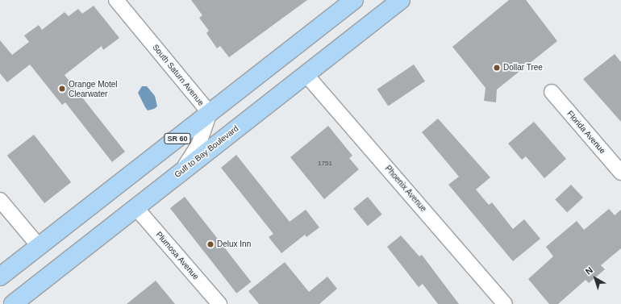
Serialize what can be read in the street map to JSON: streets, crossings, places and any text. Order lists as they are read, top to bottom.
{
  "streets": {
    "main road": ["SR 60", "Gulf to Bay Boulevard"],
    "street": [
      "South Saturn Avenue",
      "Florida Avenue",
      "Phoenix Avenue",
      "Plumosa Avenue"
    ]
  },
  "crossings": [
    ["South Saturn Avenue", "SR 60"],
    ["South Saturn Avenue", "Gulf to Bay Boulevard"],
    ["Gulf to Bay Boulevard", "Phoenix Avenue"],
    ["Gulf to Bay Boulevard", "Plumosa Avenue"]
  ],
  "places": ["Dollar Tree", "Orange Motel Clearwater", "Delux Inn"],
  "house_numbers": ["1751"],
  "north": "top left"
}
